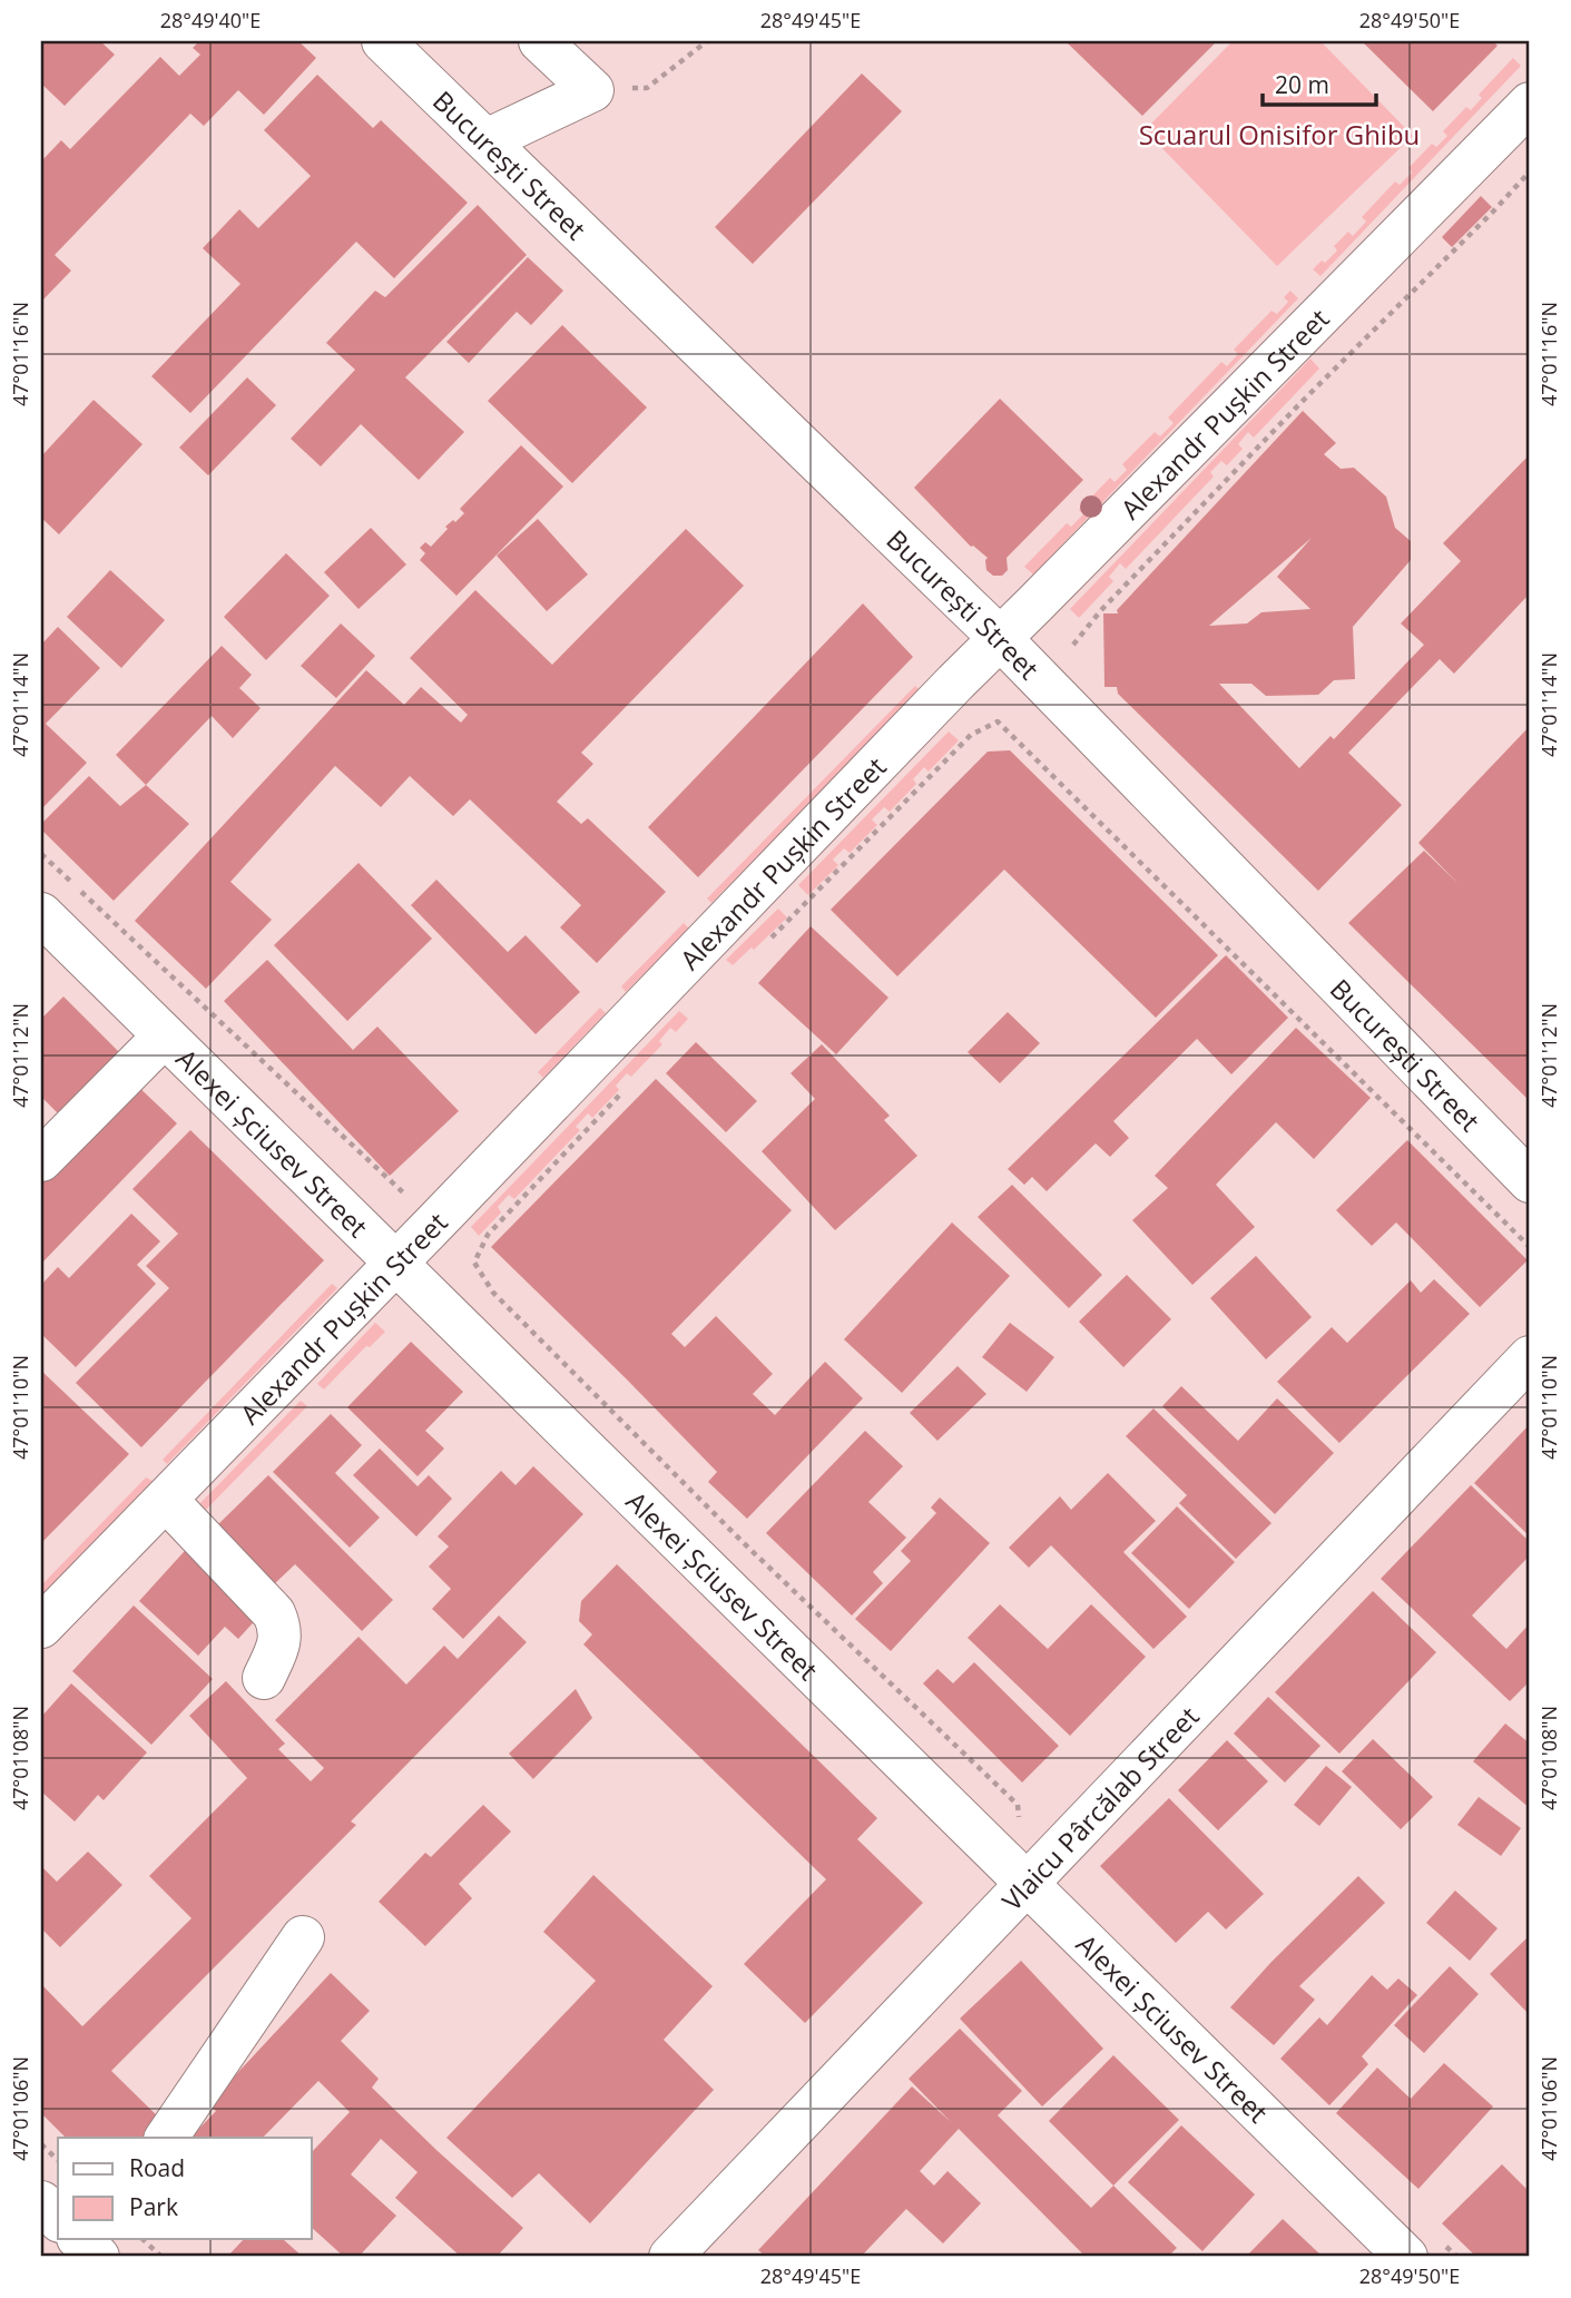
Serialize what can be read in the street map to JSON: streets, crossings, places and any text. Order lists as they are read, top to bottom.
{
  "streets": {
    "main road": [
      "București Street",
      "Alexandr Pușkin Street",
      "Alexei Șciusev Street",
      "Vlaicu Pârcălab Street"
    ]
  },
  "crossings": [
    ["București Street", "Alexandr Pușkin Street"],
    ["Alexandr Pușkin Street", "Alexei Șciusev Street"],
    ["Alexei Șciusev Street", "Vlaicu Pârcălab Street"]
  ],
  "parks": ["Scuarul Onisifor Ghibu"],
  "legend": ["Road", "Park"],
  "scale_bar": "20 m",
  "coordinates": [
    "28°49'40\"E",
    "28°49'45\"E",
    "28°49'50\"E",
    "47°01'16\"N",
    "47°01'14\"N",
    "47°01'12\"N",
    "47°01'10\"N",
    "47°01'08\"N",
    "47°01'06\"N"
  ]
}
